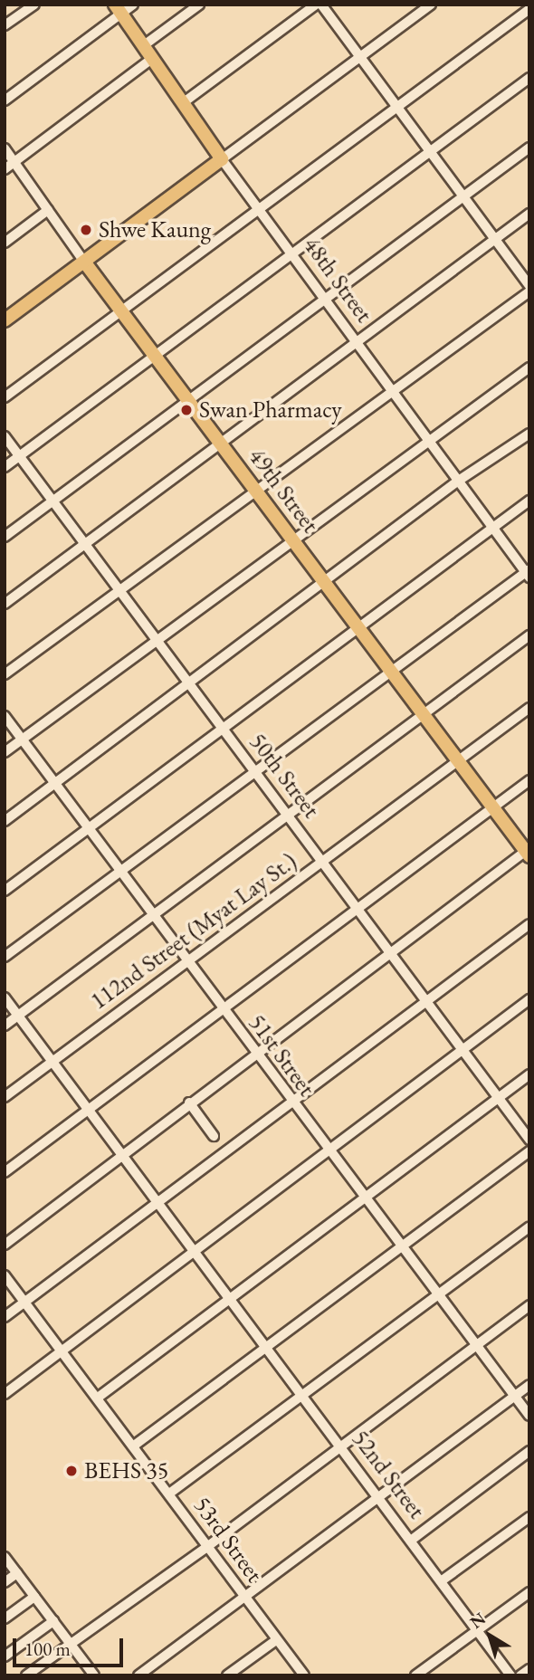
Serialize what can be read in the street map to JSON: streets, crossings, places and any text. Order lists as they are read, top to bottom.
{
  "streets": {
    "main road": ["48th Street", "49th Street"],
    "street": [
      "50th Street",
      "112nd Street (Myat Lay St.)",
      "51st Street",
      "52nd Street",
      "53rd Street"
    ]
  },
  "crossings": [
    ["49th Street", "112nd Street (Myat Lay St.)"],
    ["50th Street", "112nd Street (Myat Lay St.)"],
    ["112nd Street (Myat Lay St.)", "51st Street"]
  ],
  "places": ["Shwe Kaung", "Swan Pharmacy", "BEHS 35"],
  "scale_bar": "100 m",
  "north": "top left"
}
